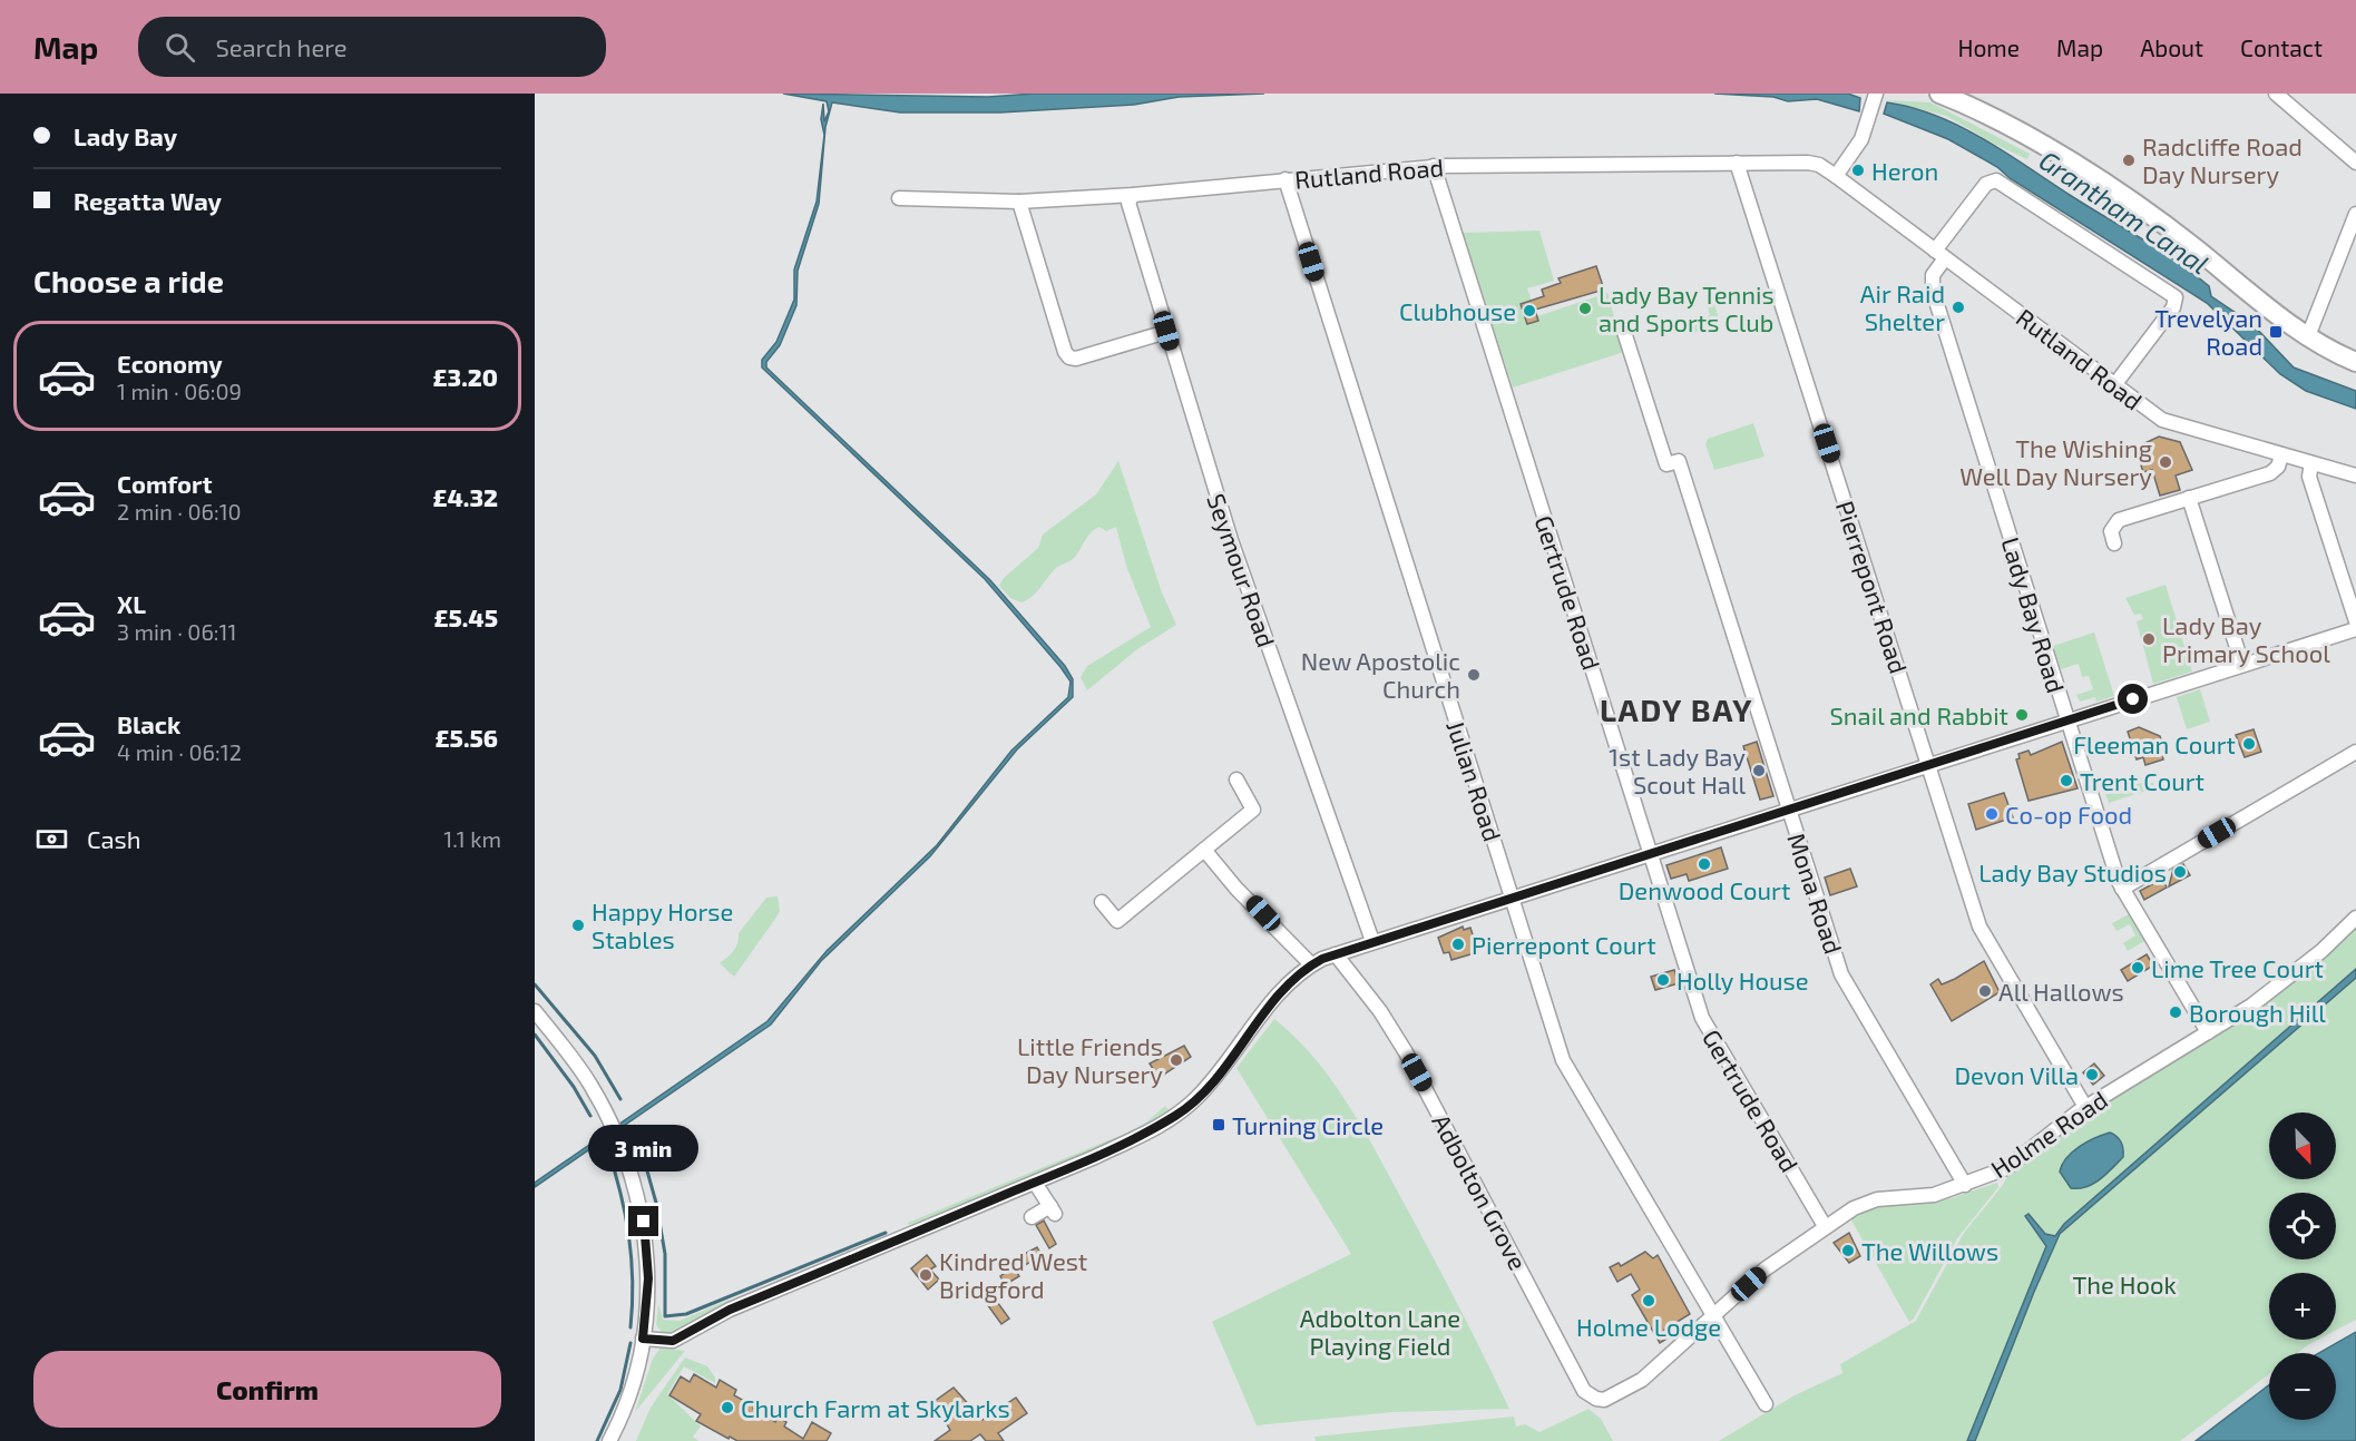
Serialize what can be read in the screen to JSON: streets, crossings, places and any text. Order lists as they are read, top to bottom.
{
  "streets": {
    "street": [
      "Rutland Road",
      "Seymour Road",
      "Pierrepont Road",
      "Gertrude Road",
      "Lady Bay Road",
      "Julian Road",
      "Mona Road",
      "Holme Road",
      "Adbolton Grove"
    ]
  },
  "crossings": [
    ["Rutland Road", "Seymour Road"],
    ["Rutland Road", "Pierrepont Road"],
    ["Rutland Road", "Gertrude Road"],
    ["Rutland Road", "Lady Bay Road"],
    ["Rutland Road", "Julian Road"],
    ["Pierrepont Road", "Holme Road"],
    ["Gertrude Road", "Holme Road"],
    ["Lady Bay Road", "Holme Road"],
    ["Julian Road", "Holme Road"],
    ["Mona Road", "Holme Road"],
    ["Holme Road", "Adbolton Grove"]
  ],
  "districts": ["LADY BAY"],
  "water": ["Grantham Canal"],
  "parks": ["The Hook", "Adbolton Lane Playing Field"],
  "places": {
    "other": [
      "Radcliffe Road Day Nursery",
      "Heron",
      "Air Raid Shelter",
      "Lady Bay Tennis and Sports Club",
      "Clubhouse",
      "The Wishing Well Day Nursery",
      "Lady Bay Primary School",
      "New Apostolic Church",
      "Snail and Rabbit",
      "Fleeman Court",
      "1st Lady Bay Scout Hall",
      "Trent Court",
      "Co-op Food",
      "Denwood Court",
      "Lady Bay Studios",
      "Happy Horse Stables",
      "Pierrepont Court",
      "Lime Tree Court",
      "Holly House",
      "All Hallows",
      "Borough Hill",
      "Little Friends Day Nursery",
      "Devon Villa",
      "The Willows",
      "Kindred West Bridgford",
      "Holme Lodge",
      "Church Farm at Skylarks"
    ],
    "transit": ["Trevelyan Road", "Turning Circle"]
  },
  "north": "bottom right",
  "page": {
    "header": "Map",
    "search": "Search here",
    "nav": [
      "Home",
      "Map",
      "About",
      "Contact"
    ],
    "banner": ["Lady Bay", "Regatta Way"],
    "heading": "Choose a ride",
    "list": [
      {
        "name": "Economy",
        "note": "1 min · 06:09",
        "value": "£3.20"
      },
      {
        "name": "Comfort",
        "note": "2 min · 06:10",
        "value": "£4.32"
      },
      {
        "name": "XL",
        "note": "3 min · 06:11",
        "value": "£5.45"
      },
      {
        "name": "Black",
        "note": "4 min · 06:12",
        "value": "£5.56"
      }
    ],
    "pay": ["Cash", "1.1 km"],
    "map_buttons": ["+", "−"],
    "bubble": "3 min",
    "buttons": "Confirm"
  }
}
